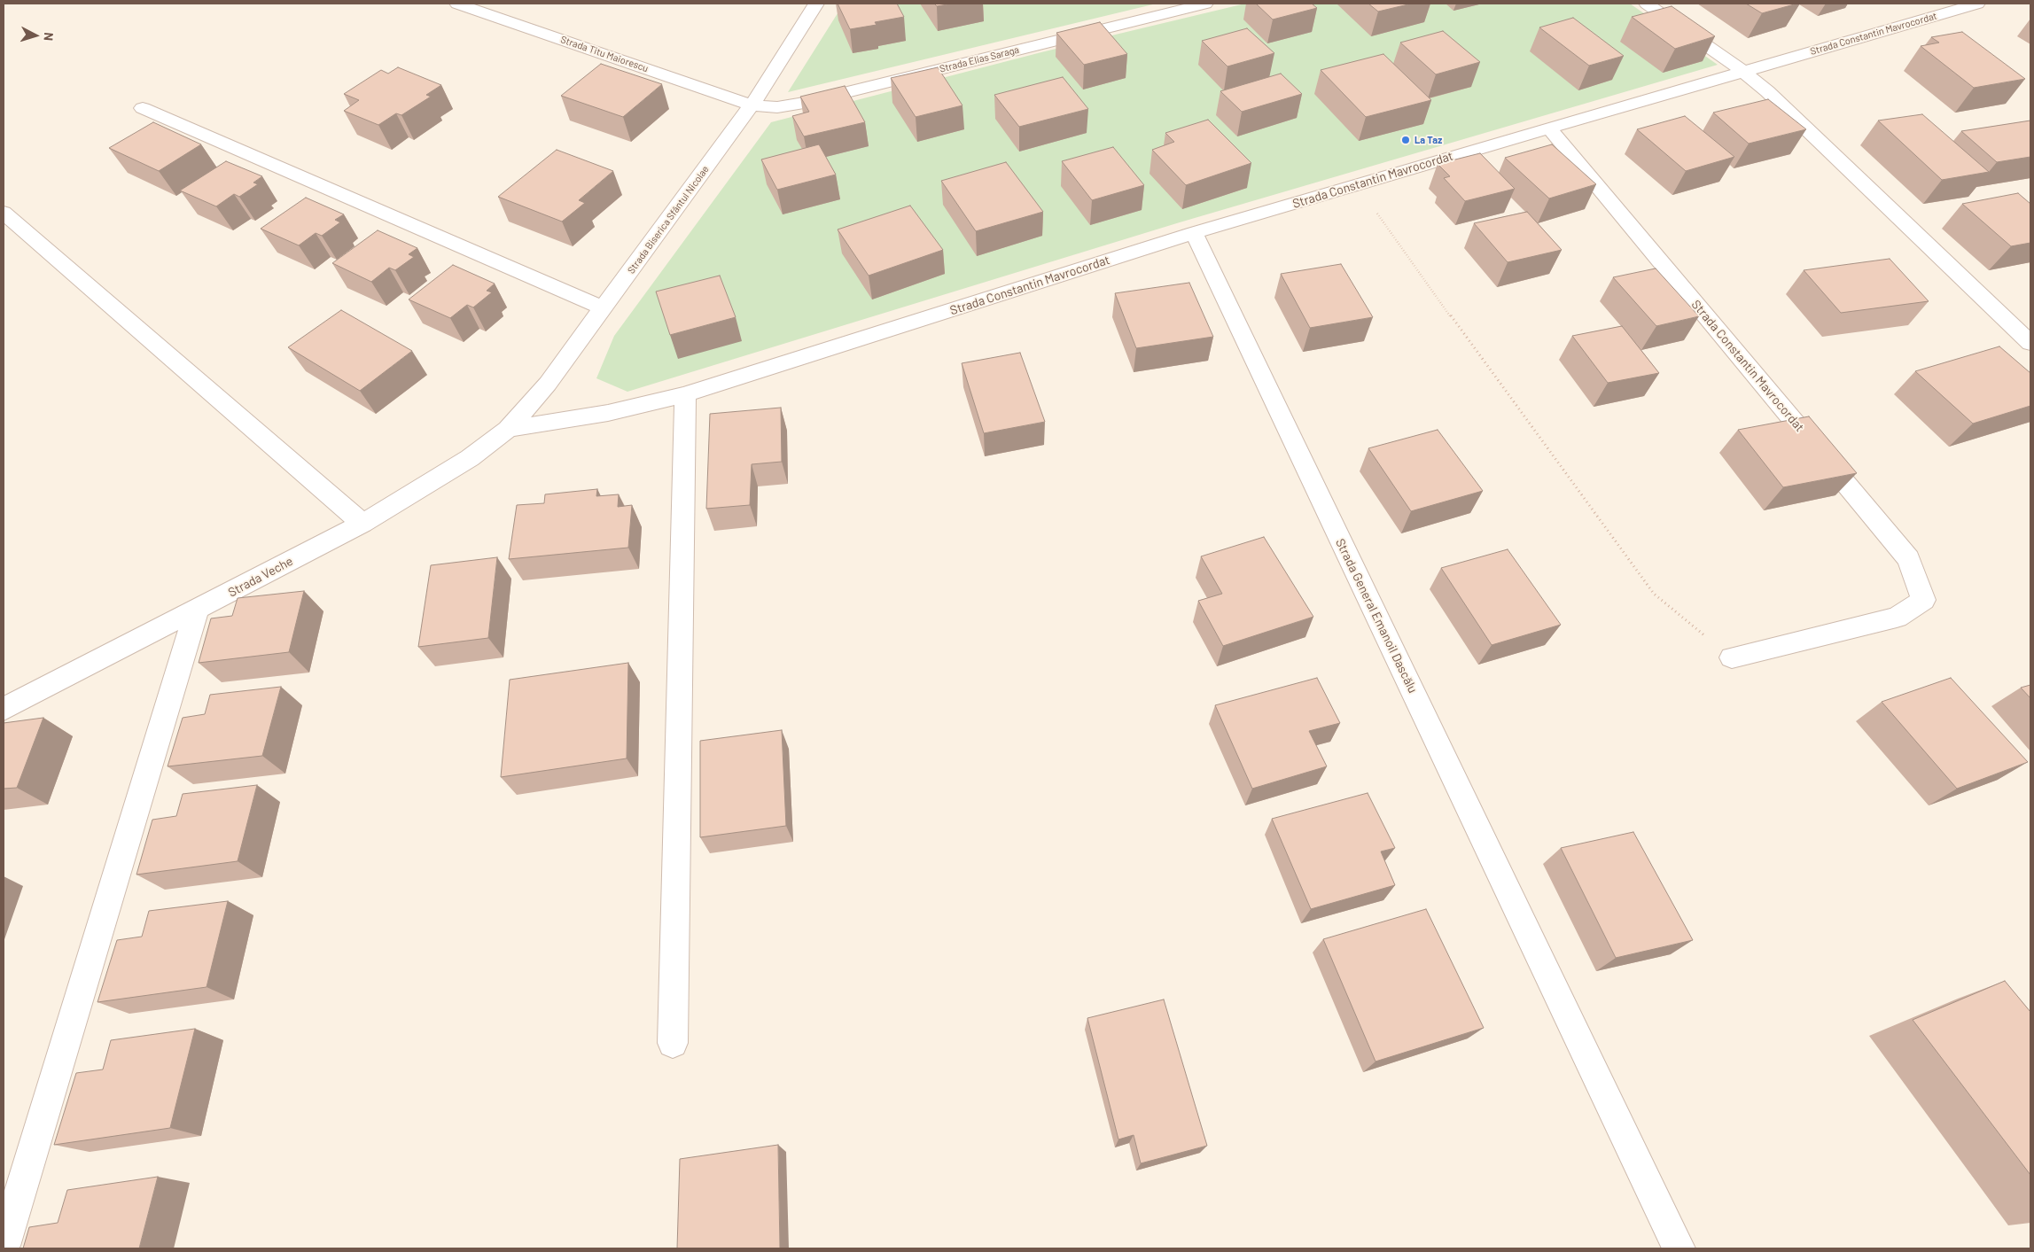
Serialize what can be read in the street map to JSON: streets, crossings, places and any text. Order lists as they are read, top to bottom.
{
  "streets": {
    "street": [
      "Strada Constantin Mavrocordat",
      "Strada Titu Maiorescu",
      "Strada Elias Saraga",
      "Strada Biserica Sfântul Nicolae",
      "Strada Veche",
      "Strada General Emanoil Dascălu"
    ]
  },
  "crossings": [
    ["Strada Constantin Mavrocordat", "Strada Biserica Sfântul Nicolae"],
    ["Strada Constantin Mavrocordat", "Strada Veche"],
    ["Strada Constantin Mavrocordat", "Strada General Emanoil Dascălu"],
    ["Strada Titu Maiorescu", "Strada Elias Saraga"],
    ["Strada Titu Maiorescu", "Strada Biserica Sfântul Nicolae"],
    ["Strada Elias Saraga", "Strada Biserica Sfântul Nicolae"],
    ["Strada Biserica Sfântul Nicolae", "Strada Veche"]
  ],
  "places": ["La Taz"],
  "north": "right"
}
